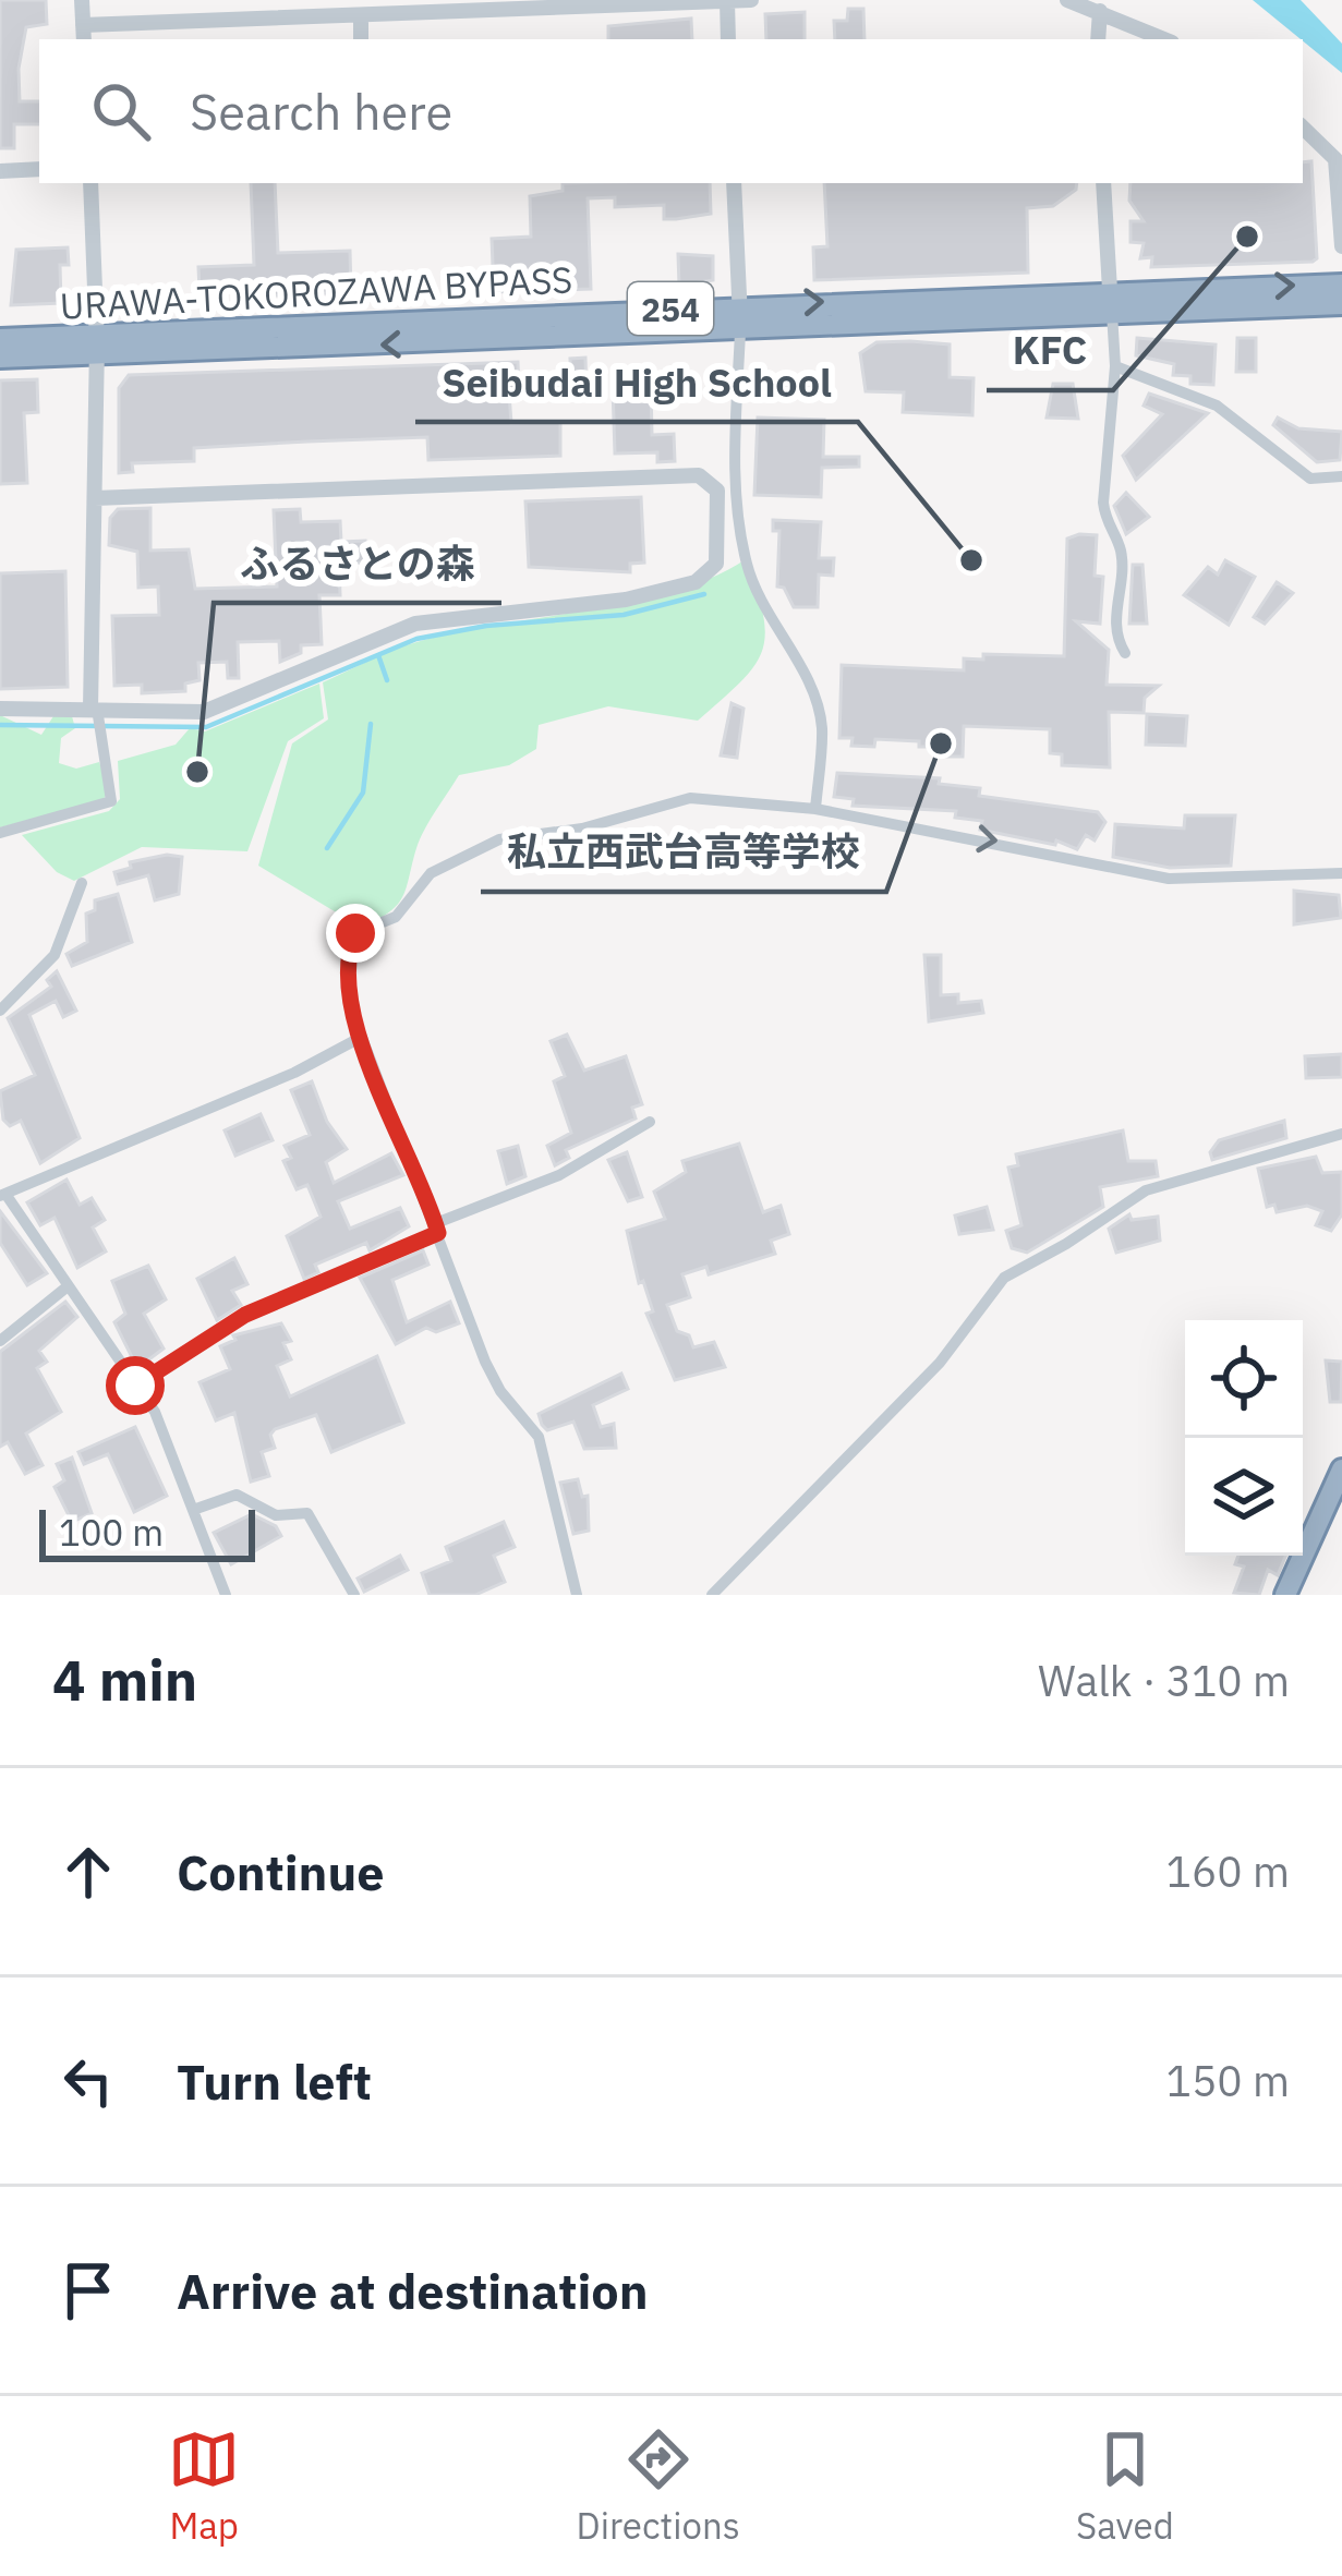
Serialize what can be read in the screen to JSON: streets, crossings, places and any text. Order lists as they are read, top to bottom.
{
  "streets": {
    "highway": ["URAWA-TOKOROZAWA BYPASS", "254"]
  },
  "places": [
    "KFC",
    "Seibudai High School",
    "私立西武台高等学校",
    "ふるさとの森"
  ],
  "scale_bar": "100 m",
  "page": {
    "search": "Search here",
    "scale": "100 m",
    "heading": ["4 min", "Walk · 310 m"],
    "list": [
      ["Continue", "160 m"],
      ["Turn left", "150 m"],
      "Arrive at destination"
    ],
    "nav": ["Map", "Directions", "Saved"]
  }
}
